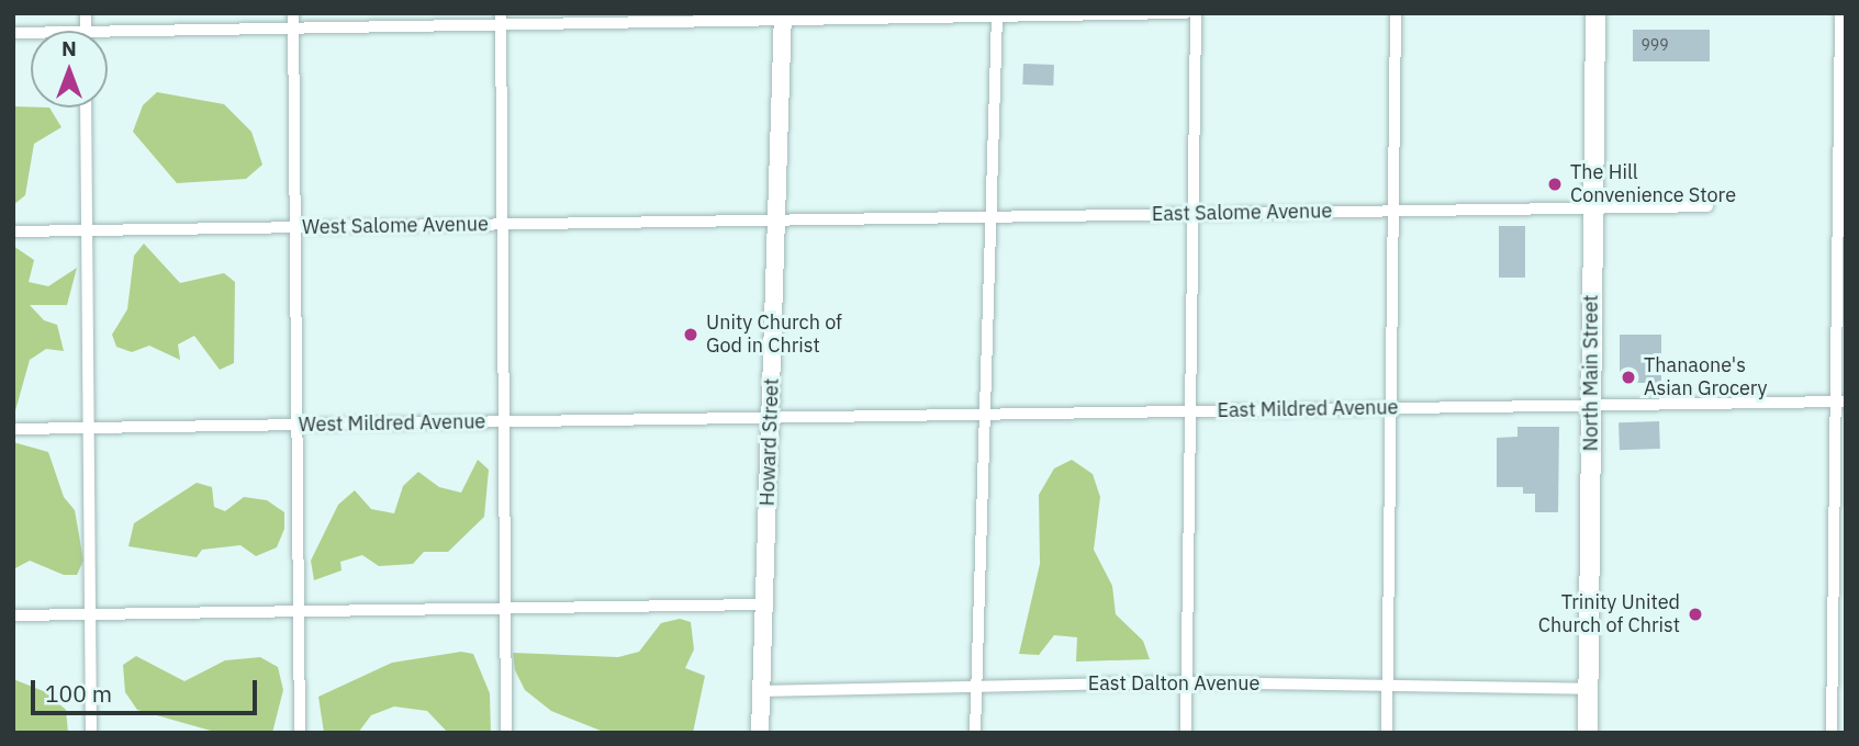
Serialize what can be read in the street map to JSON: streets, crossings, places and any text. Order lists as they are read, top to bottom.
{
  "streets": {
    "main road": ["North Main Street", "Howard Street"],
    "street": [
      "East Salome Avenue",
      "West Salome Avenue",
      "East Mildred Avenue",
      "West Mildred Avenue",
      "East Dalton Avenue"
    ]
  },
  "crossings": [
    ["East Salome Avenue", "West Salome Avenue"],
    ["East Salome Avenue", "North Main Street"],
    ["East Salome Avenue", "Howard Street"],
    ["West Salome Avenue", "Howard Street"],
    ["North Main Street", "East Mildred Avenue"],
    ["North Main Street", "East Dalton Avenue"],
    ["East Mildred Avenue", "West Mildred Avenue"],
    ["East Mildred Avenue", "Howard Street"],
    ["West Mildred Avenue", "Howard Street"],
    ["Howard Street", "East Dalton Avenue"]
  ],
  "places": [
    "The Hill Convenience Store",
    "Unity Church of God in Christ",
    "Thanaone's Asian Grocery",
    "Trinity United Church of Christ"
  ],
  "house_numbers": ["999"],
  "scale_bar": "100 m",
  "north": "top"
}
